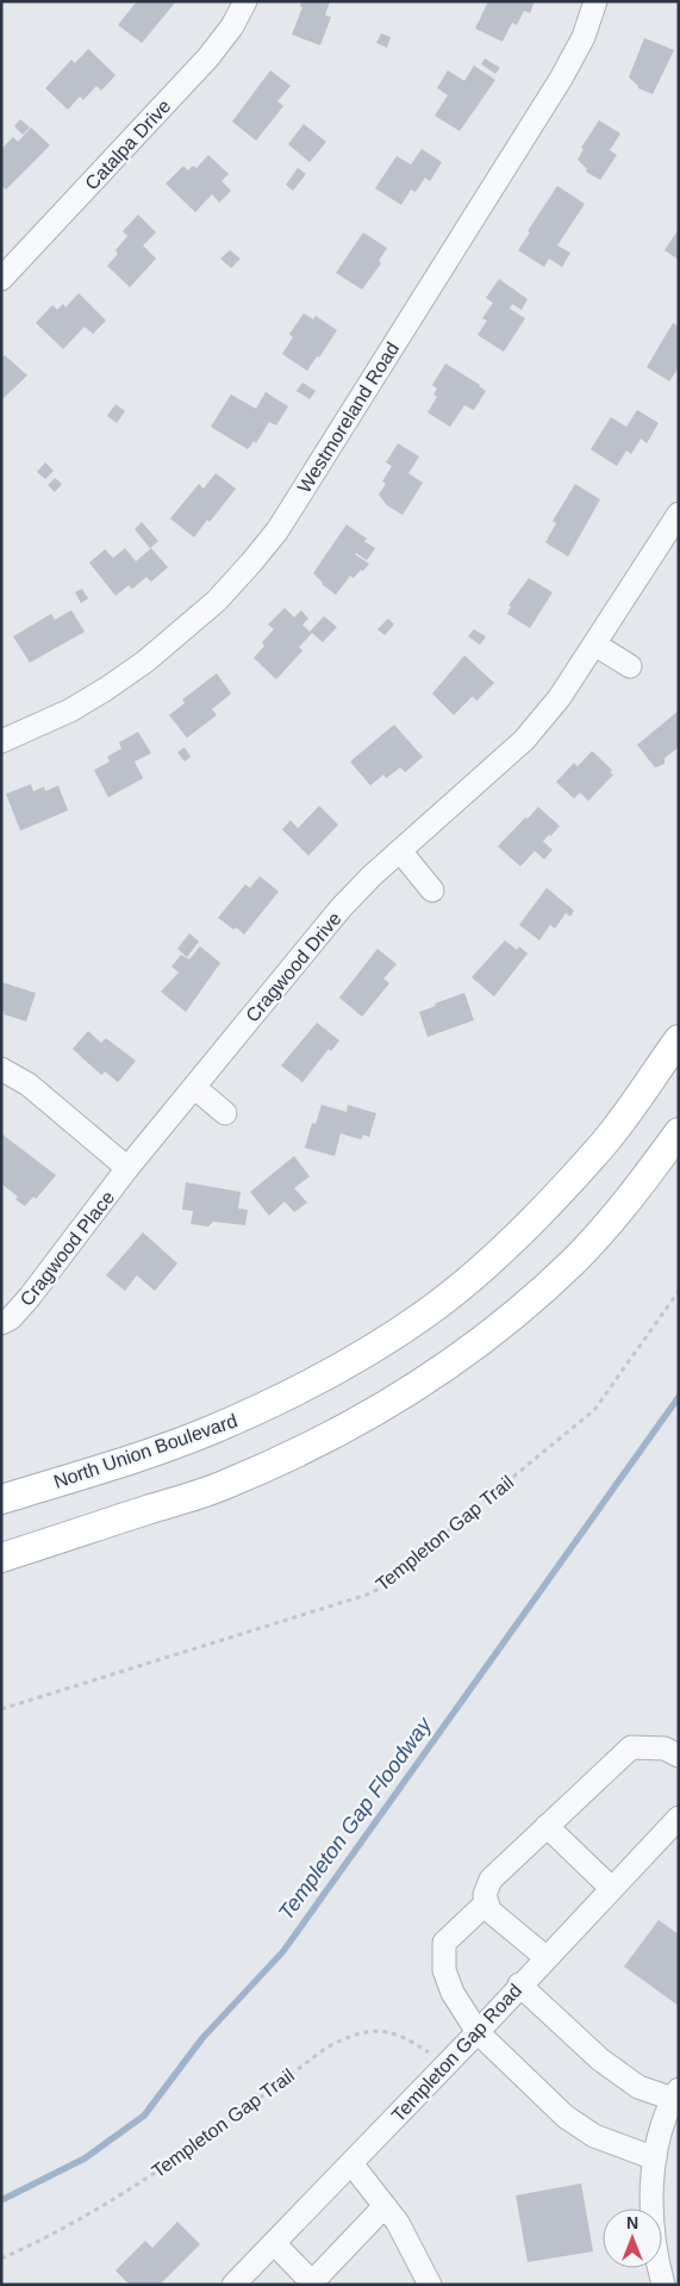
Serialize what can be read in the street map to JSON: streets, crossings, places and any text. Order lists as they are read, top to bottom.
{
  "streets": {
    "main road": ["North Union Boulevard"],
    "street": [
      "Catalpa Drive",
      "Westmoreland Road",
      "Cragwood Drive",
      "Cragwood Place",
      "Templeton Gap Road"
    ],
    "path": ["Templeton Gap Trail"]
  },
  "crossings": [
    ["Cragwood Drive", "Cragwood Place"],
    ["Templeton Gap Trail", "Templeton Gap Road"]
  ],
  "water": ["Templeton Gap Floodway"],
  "north": "top"
}
